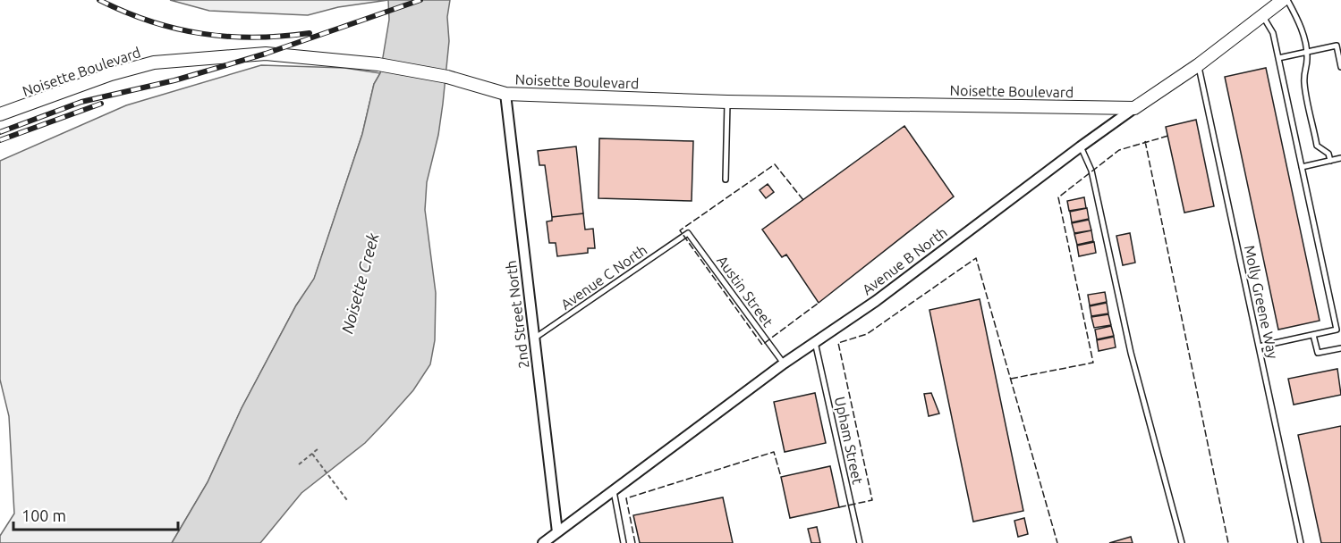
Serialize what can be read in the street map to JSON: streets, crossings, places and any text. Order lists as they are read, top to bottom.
{
  "streets": {
    "street": ["Noisette Boulevard", "Avenue B North", "2nd Street North"],
    "lane": [
      "Avenue C North",
      "Austin Street",
      "Molly Greene Way",
      "Upham Street"
    ]
  },
  "crossings": [
    ["Noisette Boulevard", "Avenue B North"],
    ["Noisette Boulevard", "2nd Street North"],
    ["Avenue B North", "Austin Street"],
    ["Avenue B North", "Molly Greene Way"],
    ["Avenue B North", "2nd Street North"],
    ["Avenue B North", "Upham Street"],
    ["Avenue C North", "Austin Street"],
    ["Avenue C North", "2nd Street North"]
  ],
  "water": ["Noisette Creek"],
  "scale_bar": "100 m"
}
